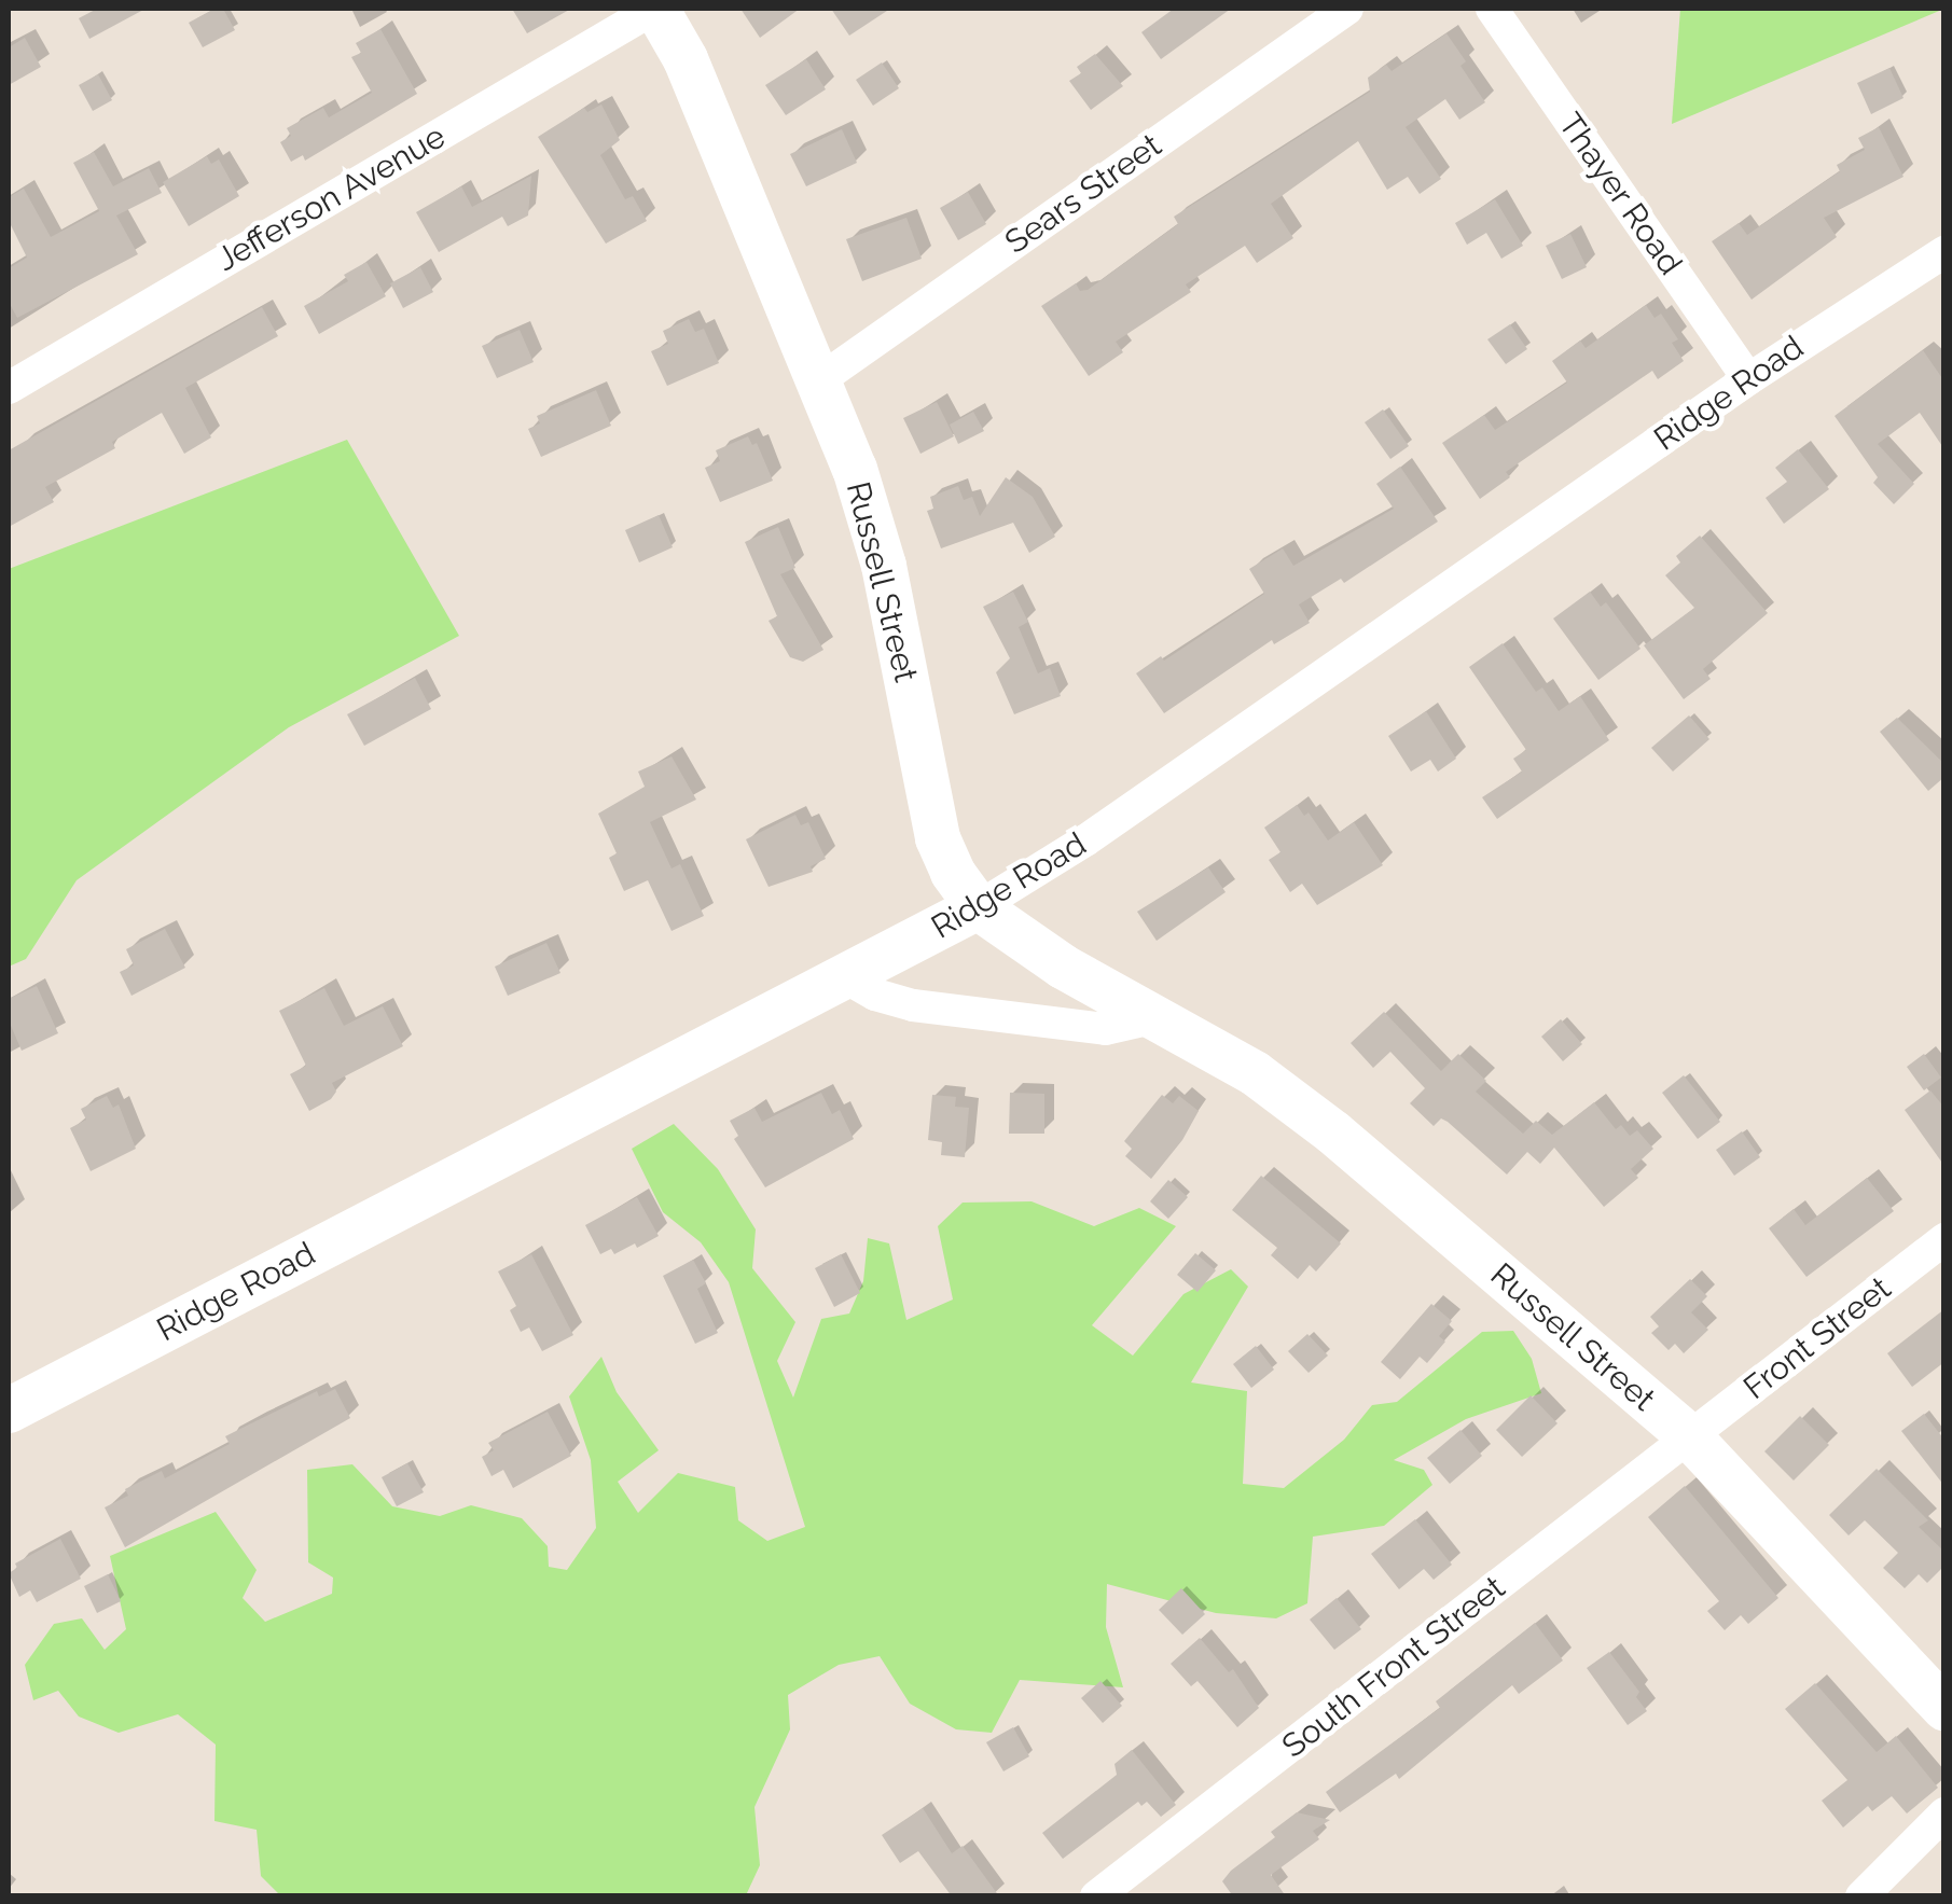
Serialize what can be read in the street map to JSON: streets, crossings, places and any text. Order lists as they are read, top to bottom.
{
  "streets": {
    "main road": ["Ridge Road", "Russell Street"],
    "street": [
      "Sears Street",
      "Thayer Road",
      "Jefferson Avenue",
      "Front Street",
      "South Front Street"
    ]
  },
  "crossings": [
    ["Sears Street", "Russell Street"],
    ["Thayer Road", "Ridge Road"],
    ["Jefferson Avenue", "Russell Street"],
    ["Ridge Road", "Russell Street"],
    ["Russell Street", "Front Street"],
    ["Russell Street", "South Front Street"],
    ["Front Street", "South Front Street"]
  ]
}
